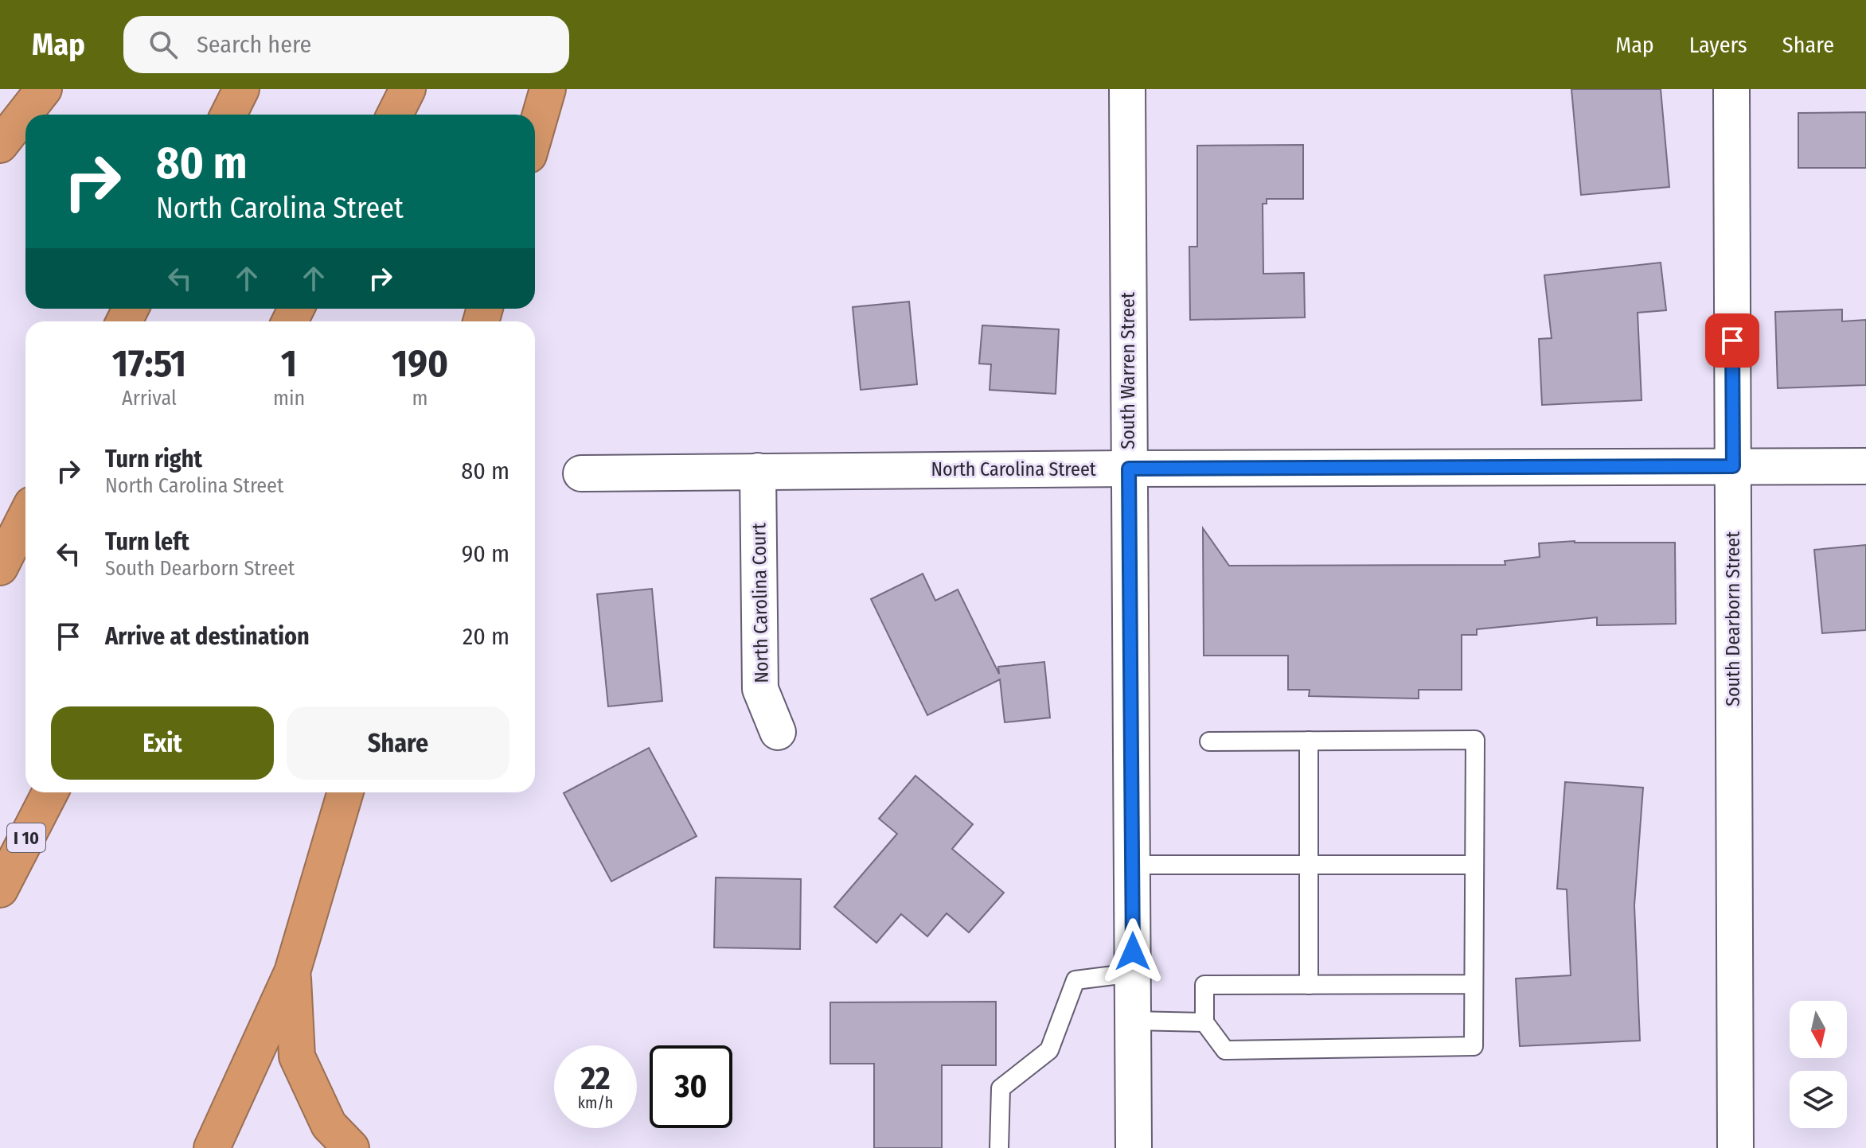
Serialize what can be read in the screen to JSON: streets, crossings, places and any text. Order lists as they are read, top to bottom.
{
  "streets": {
    "highway": ["I 10"],
    "street": [
      "South Warren Street",
      "North Carolina Street",
      "North Carolina Court",
      "South Dearborn Street"
    ]
  },
  "crossings": [
    ["South Warren Street", "North Carolina Street"],
    ["North Carolina Street", "North Carolina Court"],
    ["North Carolina Street", "South Dearborn Street"]
  ],
  "north": "bottom",
  "page": {
    "header": "Map",
    "search": "Search here",
    "nav": ["Map", "Layers", "Share"],
    "turn": ["80 m", "North Carolina Street"],
    "eta": [
      "17:51",
      "Arrival",
      "1",
      "min",
      "190",
      "m"
    ],
    "list": [
      {
        "name": "Turn right",
        "note": "North Carolina Street",
        "value": "80 m"
      },
      {
        "name": "Turn left",
        "note": "South Dearborn Street",
        "value": "90 m"
      },
      {
        "name": "Arrive at destination",
        "value": "20 m"
      }
    ],
    "buttons": ["Exit", "Share"],
    "speed": "22 km/h",
    "limit": "30"
  }
}
